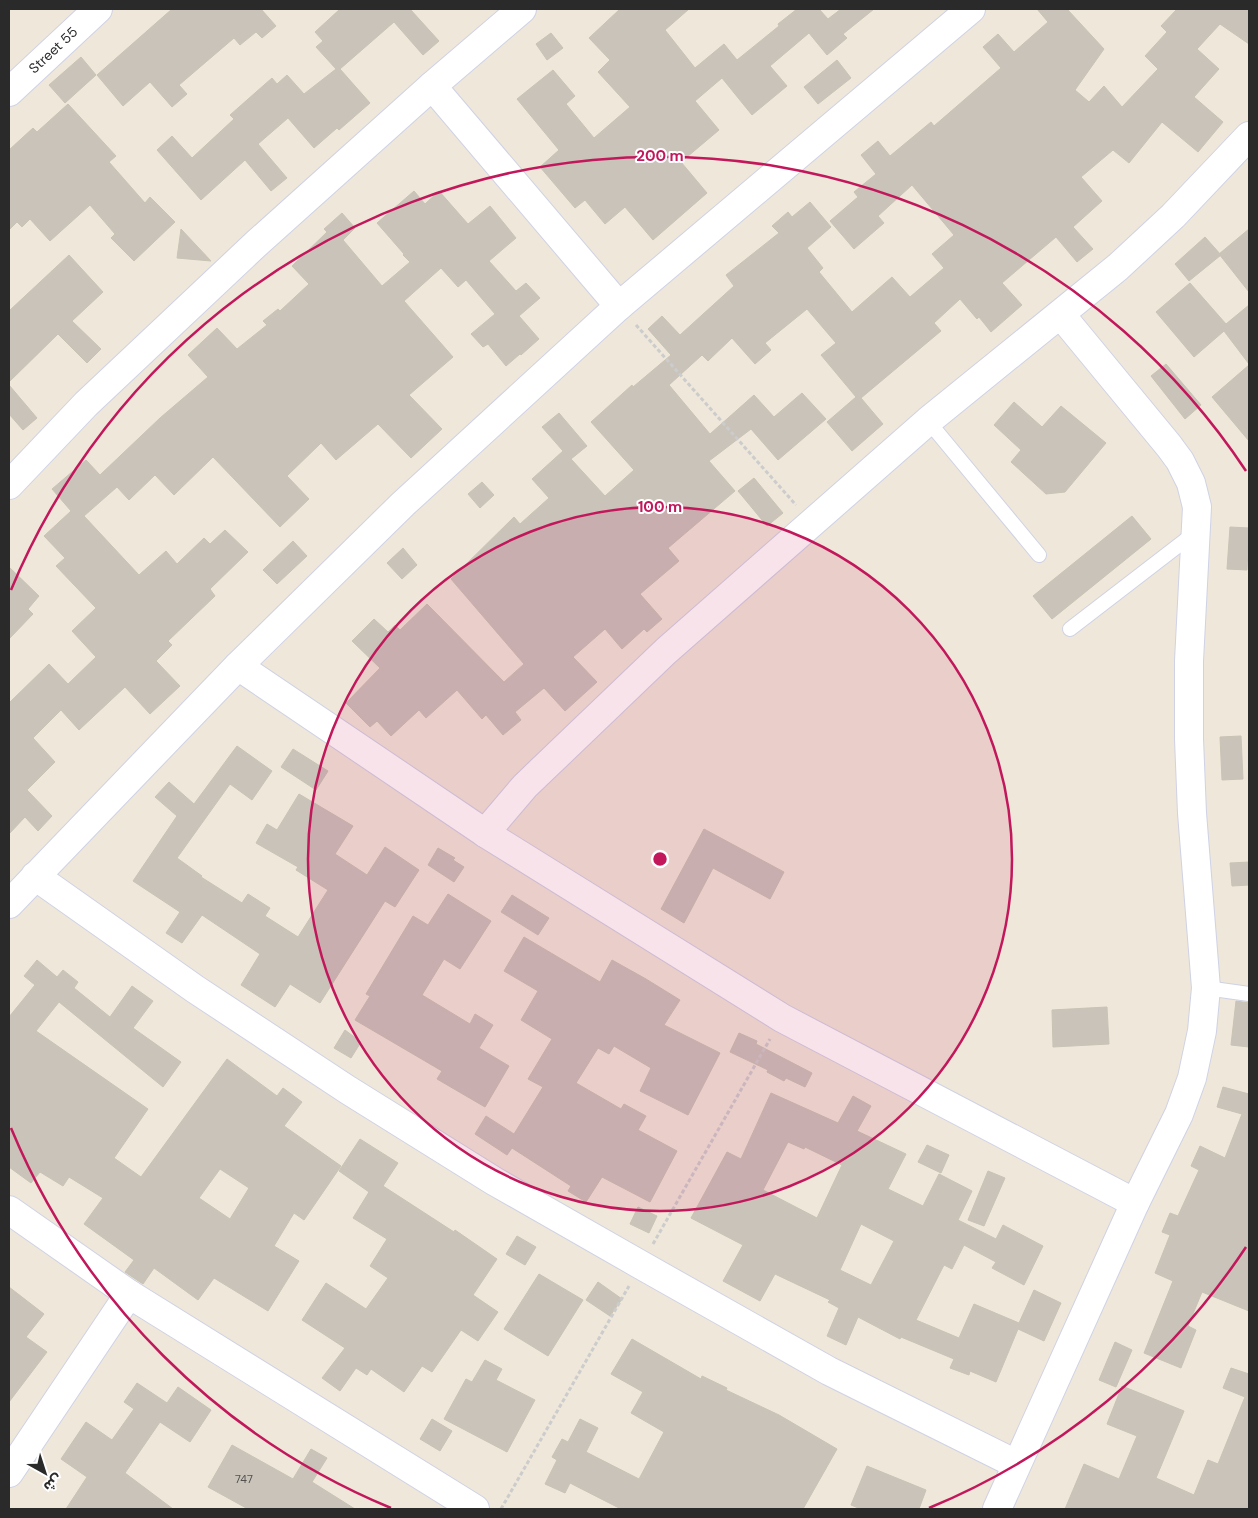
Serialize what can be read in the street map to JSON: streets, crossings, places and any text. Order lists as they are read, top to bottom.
{
  "streets": {
    "street": ["Street 55"]
  },
  "house_numbers": ["747"],
  "north": "bottom right",
  "rings": ["200 m", "100 m"]
}
